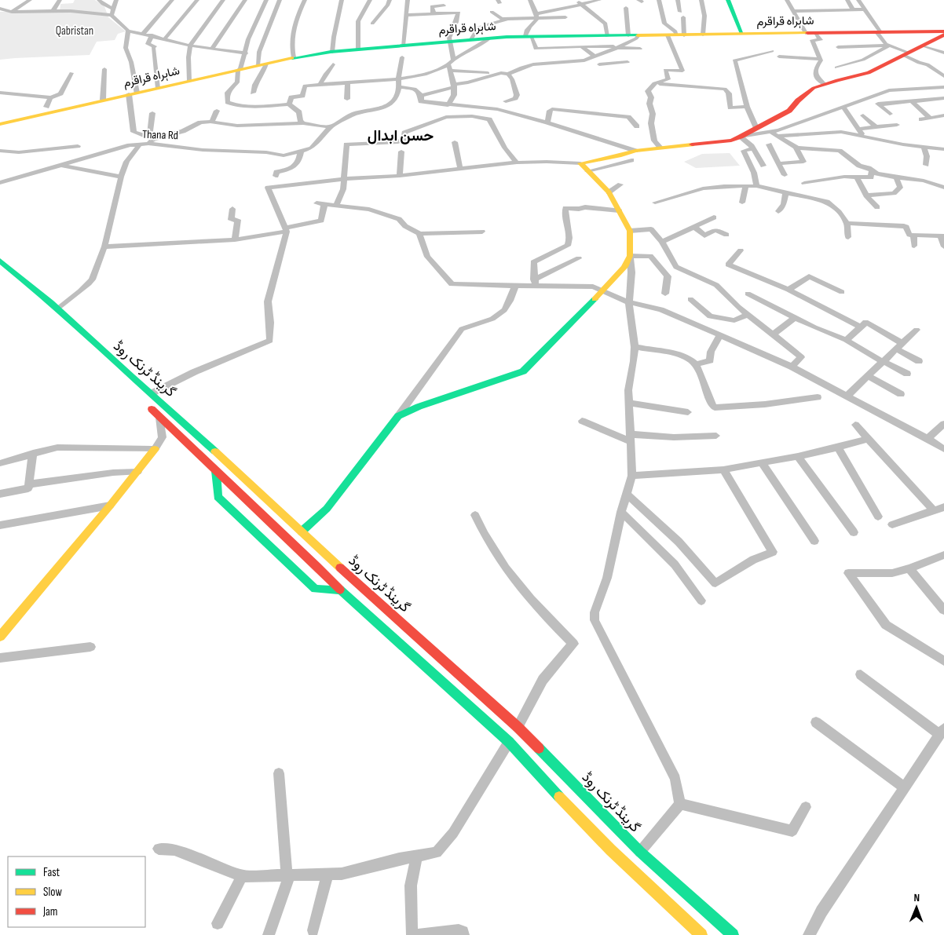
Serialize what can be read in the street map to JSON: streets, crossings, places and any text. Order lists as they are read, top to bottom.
{
  "streets": {
    "main road": ["شاہراہ قراقرم", "گرینڈ ٹرنک روڈ"],
    "street": ["Thana Rd"]
  },
  "districts": ["حسن ابدال"],
  "parks": ["Qabristan"],
  "legend": ["Fast", "Slow", "Jam"],
  "north": "top"
}
